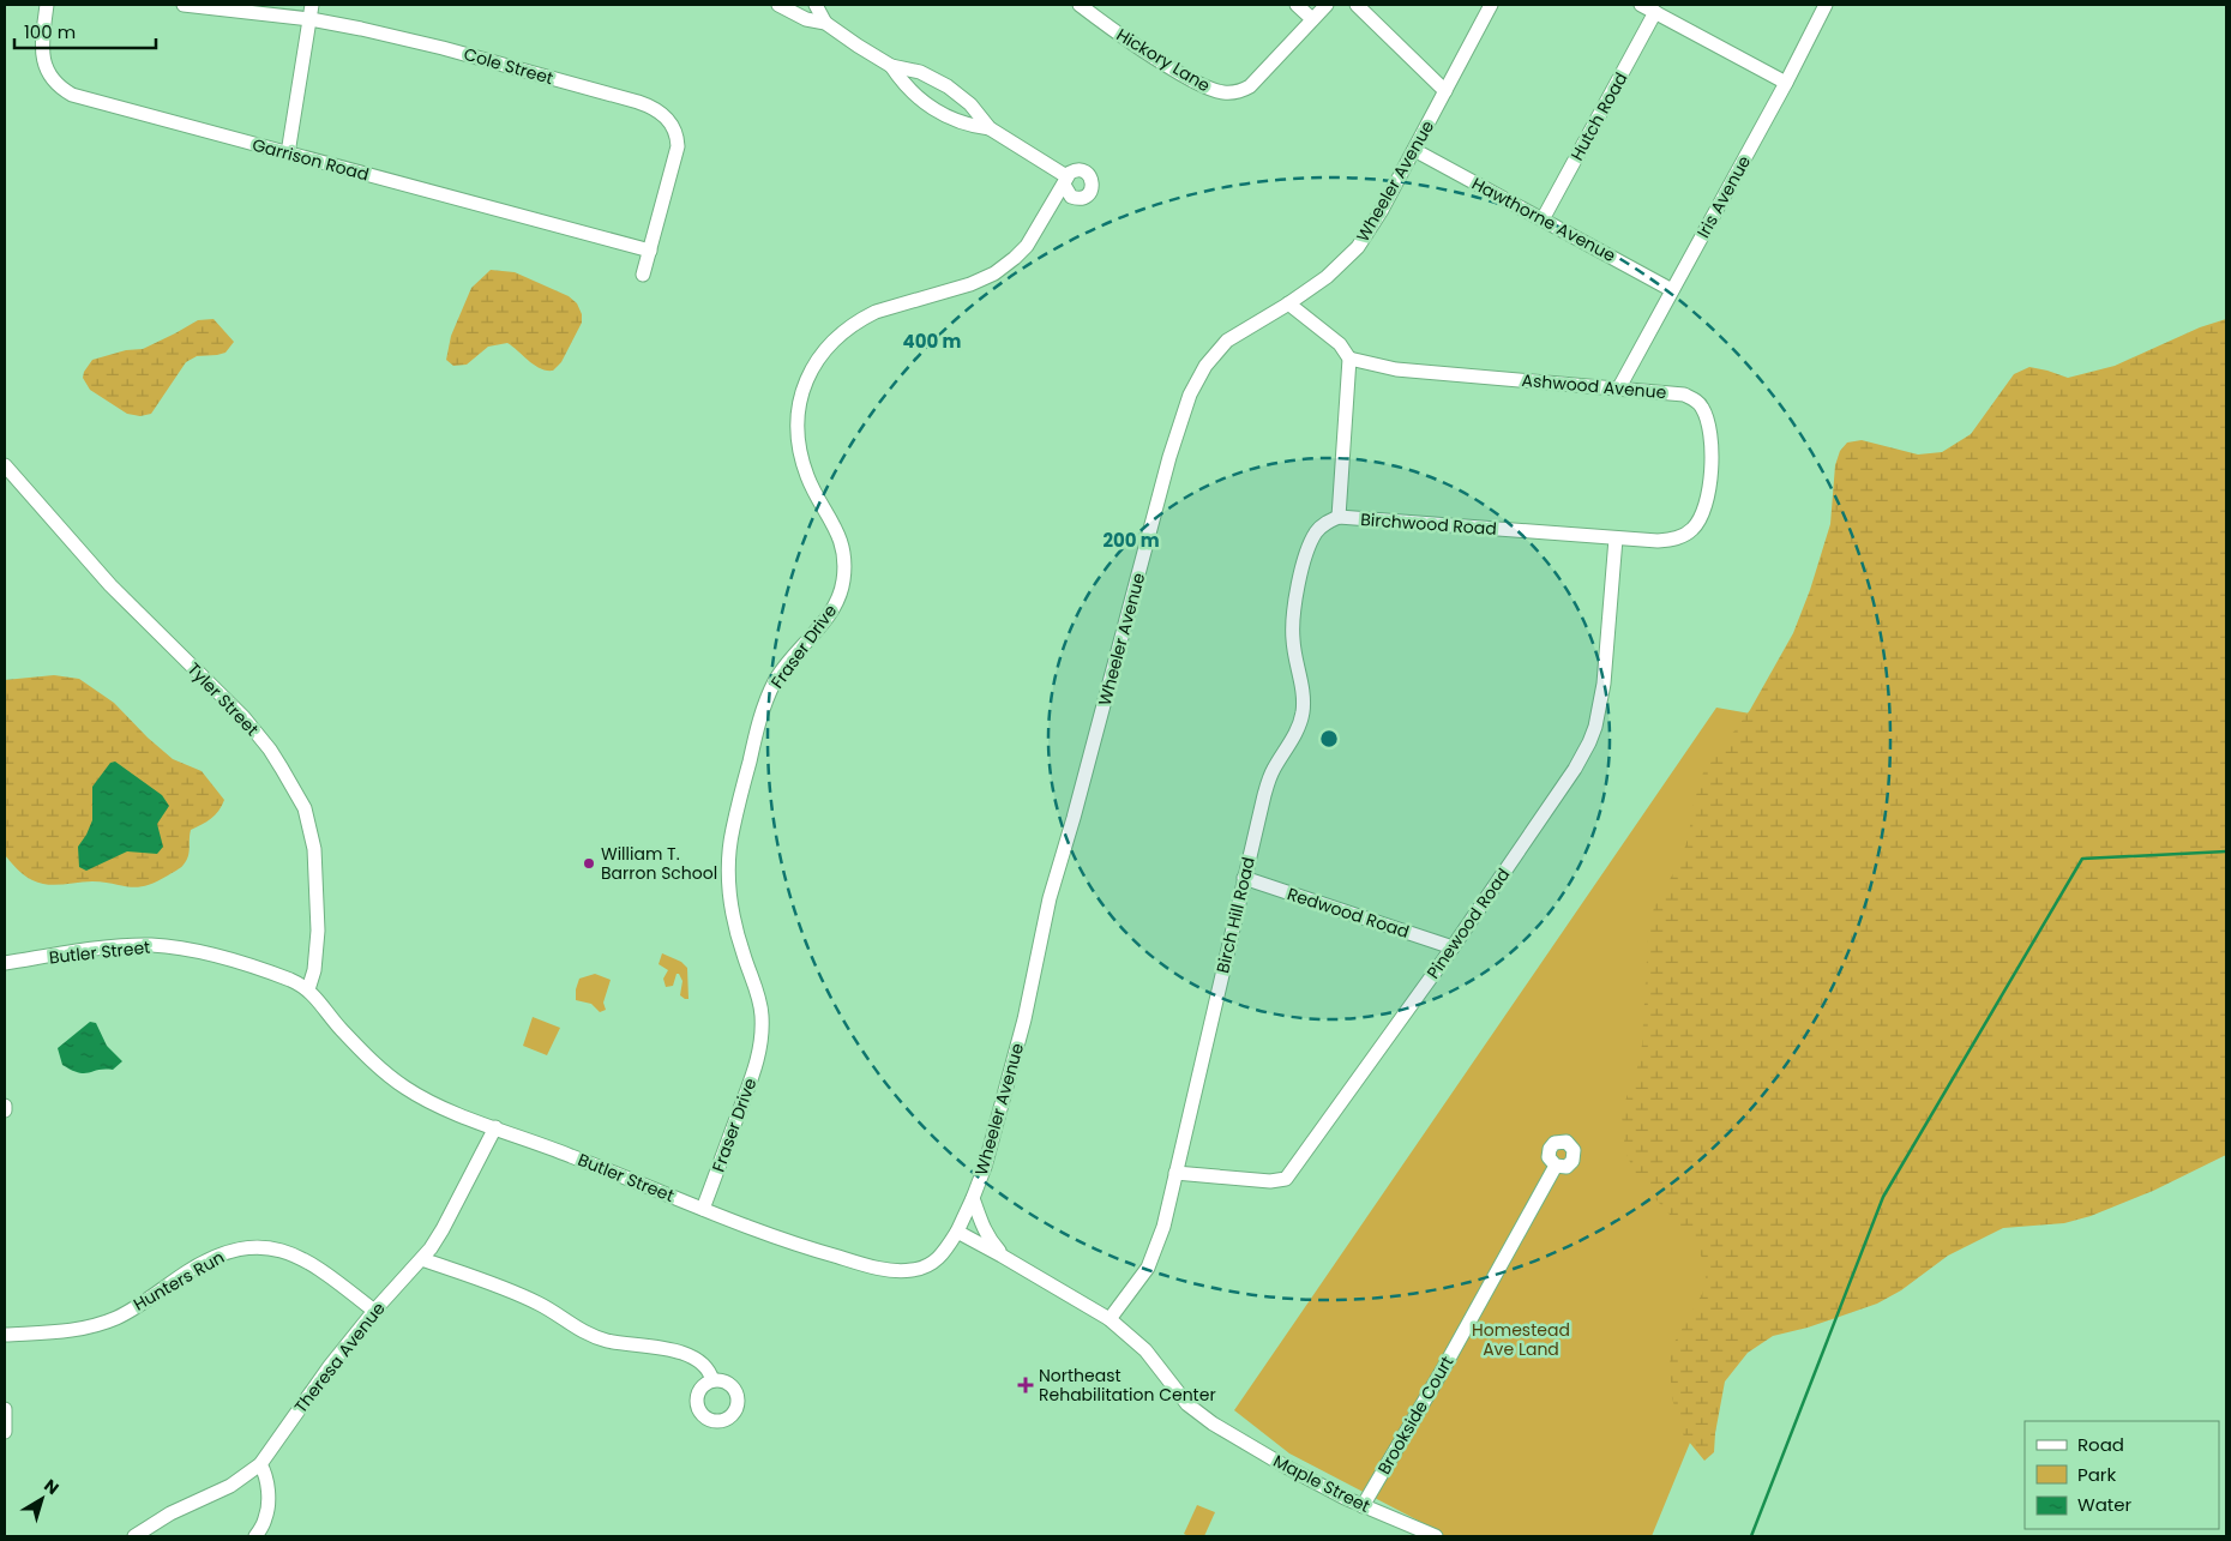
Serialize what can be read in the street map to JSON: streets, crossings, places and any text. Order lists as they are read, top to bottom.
{
  "streets": {
    "street": [
      "Hickory Lane",
      "Cole Street",
      "Hutch Road",
      "Garrison Road",
      "Wheeler Avenue",
      "Iris Avenue",
      "Hawthorne Avenue",
      "Ashwood Avenue",
      "Birchwood Road",
      "Fraser Drive",
      "Tyler Street",
      "Redwood Road",
      "Birch Hill Road",
      "Pinewood Road",
      "Butler Street",
      "Hunters Run",
      "Theresa Avenue",
      "Brookside Court",
      "Maple Street"
    ]
  },
  "crossings": [
    ["Cole Street", "Garrison Road"],
    ["Hutch Road", "Hawthorne Avenue"],
    ["Wheeler Avenue", "Hawthorne Avenue"],
    ["Wheeler Avenue", "Butler Street"],
    ["Iris Avenue", "Hawthorne Avenue"],
    ["Iris Avenue", "Ashwood Avenue"],
    ["Ashwood Avenue", "Birchwood Road"],
    ["Birchwood Road", "Birch Hill Road"],
    ["Birchwood Road", "Pinewood Road"],
    ["Fraser Drive", "Butler Street"],
    ["Tyler Street", "Butler Street"],
    ["Redwood Road", "Birch Hill Road"],
    ["Redwood Road", "Pinewood Road"],
    ["Birch Hill Road", "Pinewood Road"],
    ["Birch Hill Road", "Maple Street"],
    ["Butler Street", "Theresa Avenue"],
    ["Hunters Run", "Theresa Avenue"],
    ["Brookside Court", "Maple Street"]
  ],
  "parks": ["Homestead Ave Land"],
  "places": {
    "other": ["William T. Barron School"],
    "health": ["Northeast Rehabilitation Center"]
  },
  "legend": ["Road", "Park", "Water"],
  "scale_bar": "100 m",
  "north": "top right",
  "rings": ["400 m", "200 m"]
}
